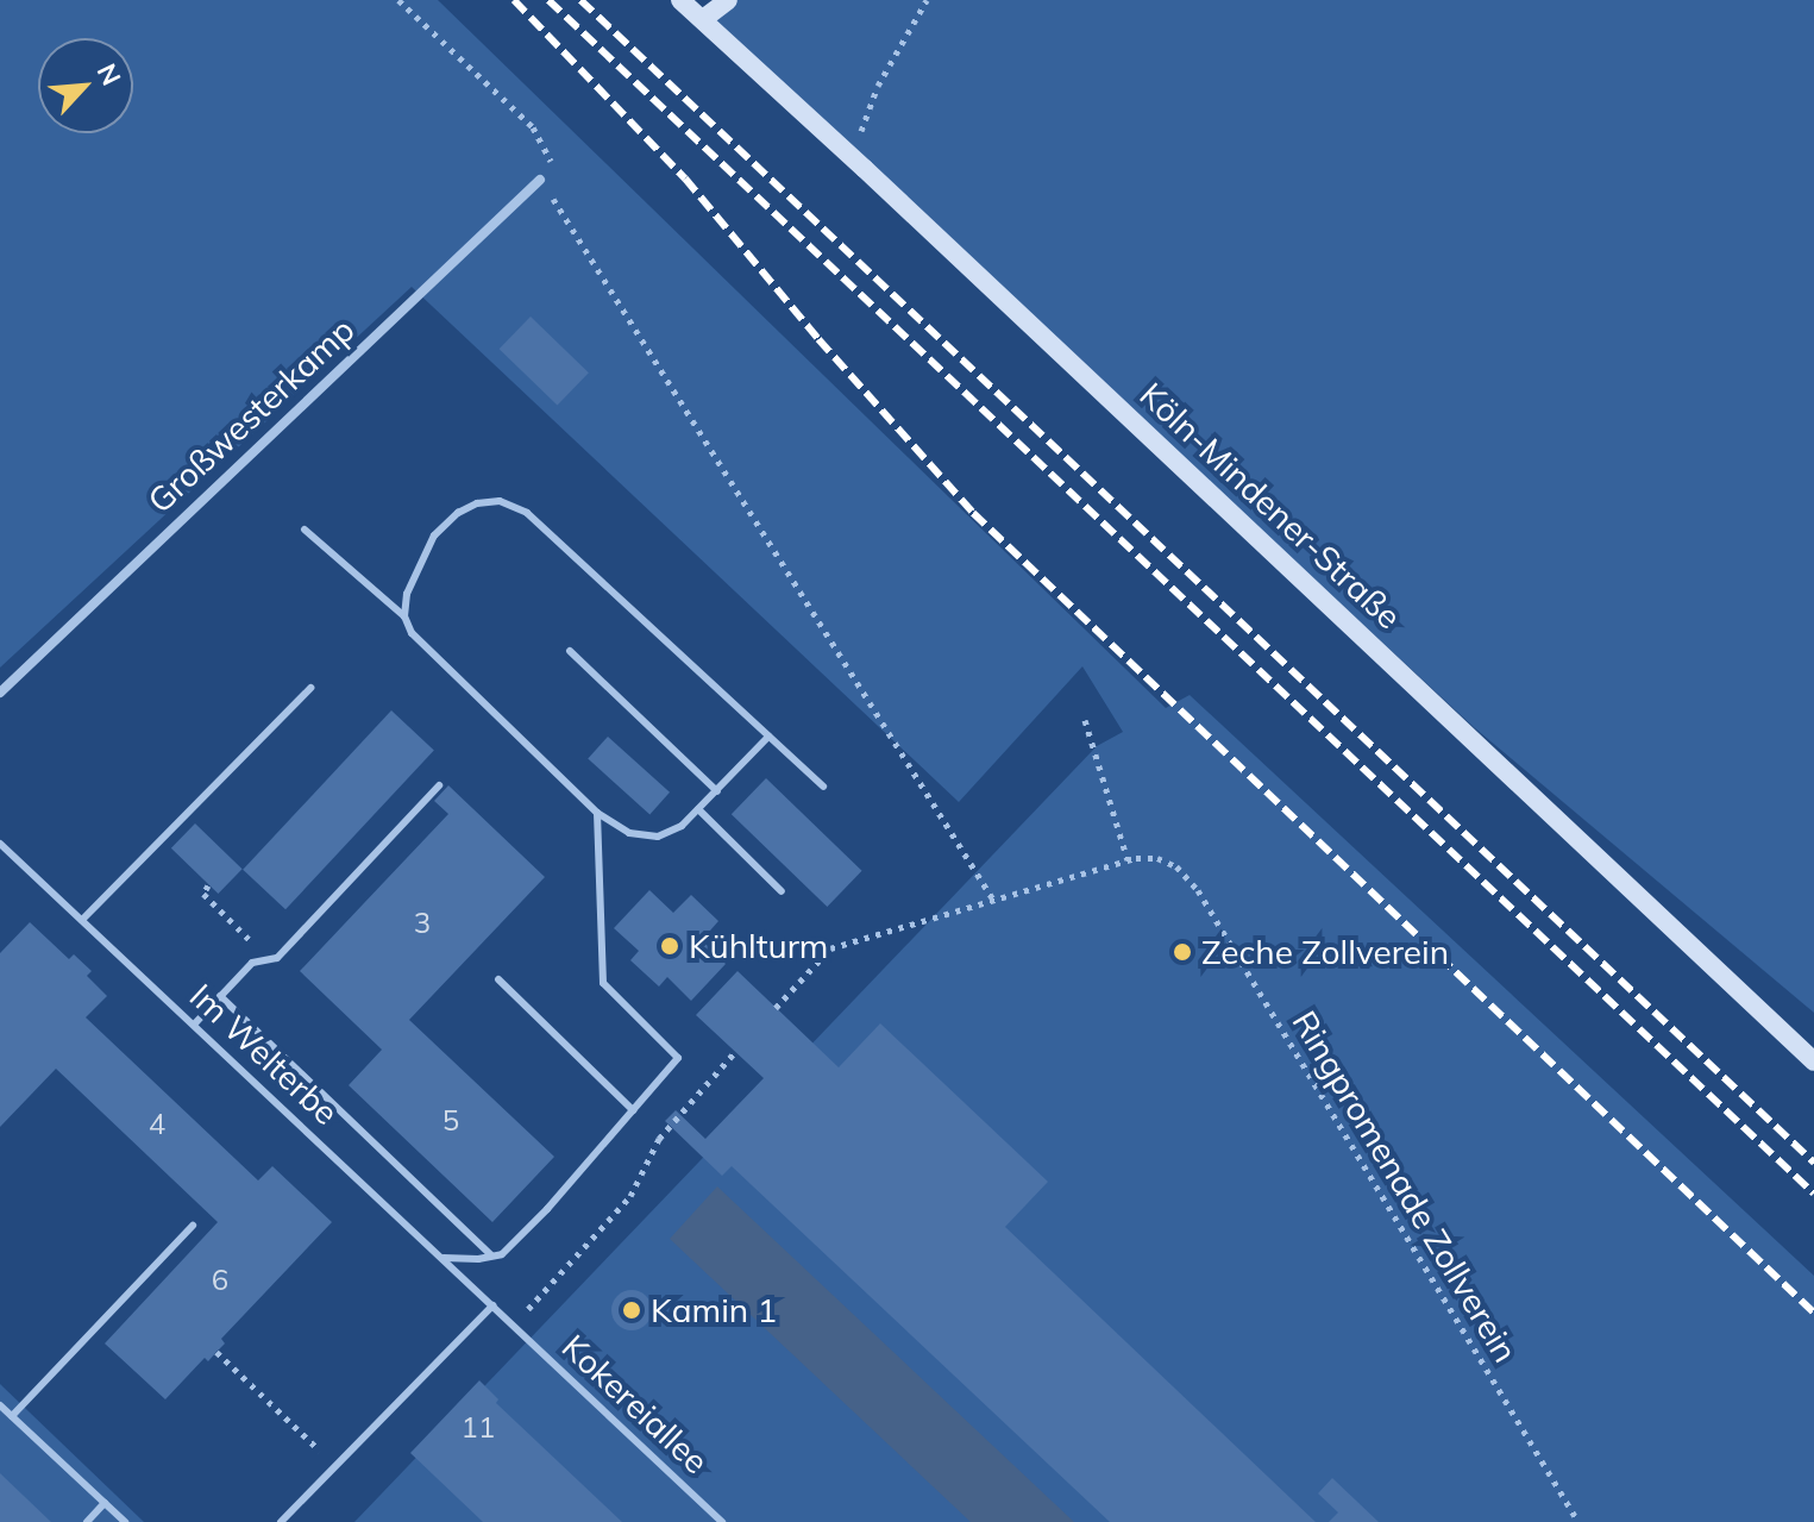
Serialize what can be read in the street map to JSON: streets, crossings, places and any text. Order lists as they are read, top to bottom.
{
  "streets": {
    "street": ["Großwesterkamp", "Köln-Mindener-Straße"],
    "lane": ["Im Welterbe", "Kokereiallee"],
    "path": ["Ringpromenade Zollverein"]
  },
  "crossings": [
    ["Im Welterbe", "Kokereiallee"]
  ],
  "places": ["Kühlturm", "Zeche Zollverein", "Kamin 1"],
  "house_numbers": [
    "3",
    "5",
    "4",
    "6",
    "11"
  ],
  "north": "top right"
}
